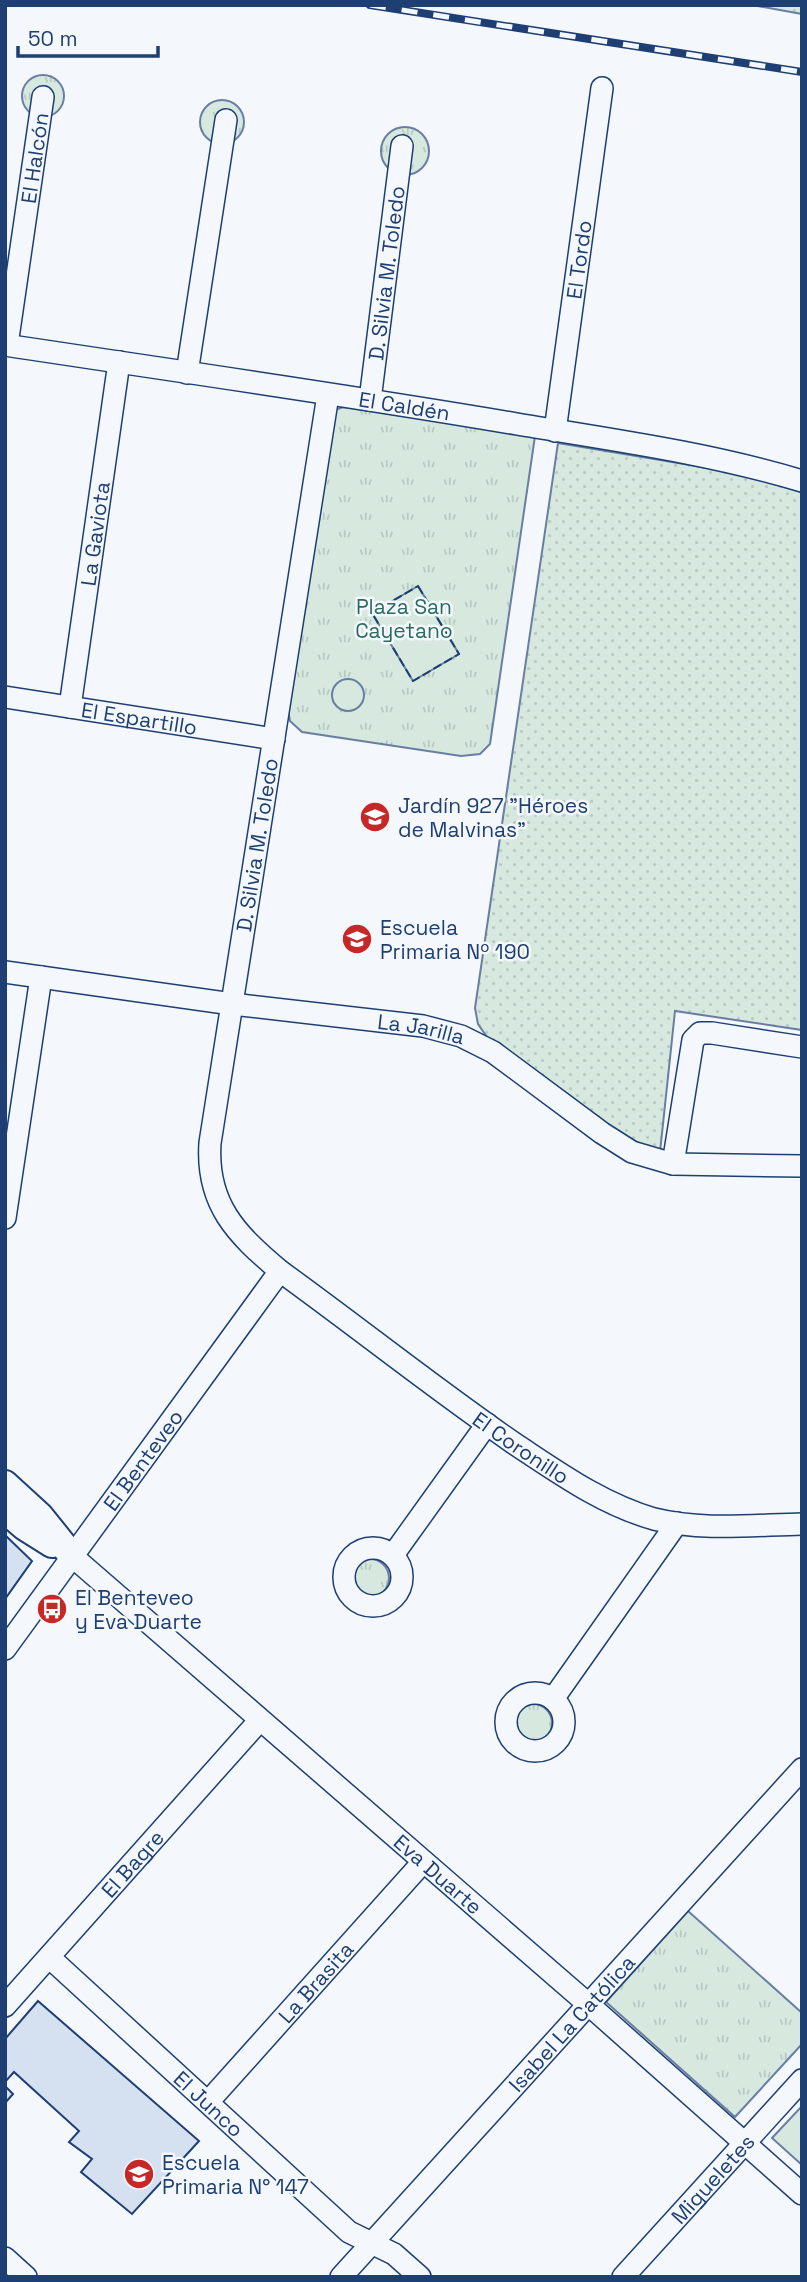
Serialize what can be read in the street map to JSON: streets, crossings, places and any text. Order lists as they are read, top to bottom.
{
  "streets": {
    "main road": ["Eva Duarte"],
    "street": [
      "El Halcón",
      "El Tordo",
      "D. Silvia M. Toledo",
      "El Caldén",
      "La Gaviota",
      "El Espartillo",
      "La Jarilla",
      "El Coronillo",
      "El Benteveo",
      "El Bagre",
      "La Brasita",
      "Isabel La Católica",
      "El Junco",
      "Migueletes"
    ]
  },
  "crossings": [
    ["El Halcón", "El Caldén"],
    ["El Tordo", "El Caldén"],
    ["D. Silvia M. Toledo", "El Caldén"],
    ["D. Silvia M. Toledo", "El Espartillo"],
    ["D. Silvia M. Toledo", "La Jarilla"],
    ["D. Silvia M. Toledo", "El Coronillo"],
    ["D. Silvia M. Toledo", "El Benteveo"],
    ["El Caldén", "La Gaviota"],
    ["La Gaviota", "El Espartillo"],
    ["El Coronillo", "El Benteveo"],
    ["El Benteveo", "Eva Duarte"],
    ["El Bagre", "Eva Duarte"],
    ["El Bagre", "El Junco"],
    ["Eva Duarte", "La Brasita"],
    ["Eva Duarte", "Isabel La Católica"],
    ["Eva Duarte", "Migueletes"],
    ["La Brasita", "El Junco"],
    ["Isabel La Católica", "El Junco"]
  ],
  "parks": ["Plaza San Cayetano"],
  "places": {
    "school or university": ["Jardín 927 \"Héroes de Malvinas\"", "Escuela Primaria Nº 190", "Escuela Primaria N° 147"],
    "bus stop": ["El Benteveo y Eva Duarte"]
  },
  "scale_bar": "50 m"
}
